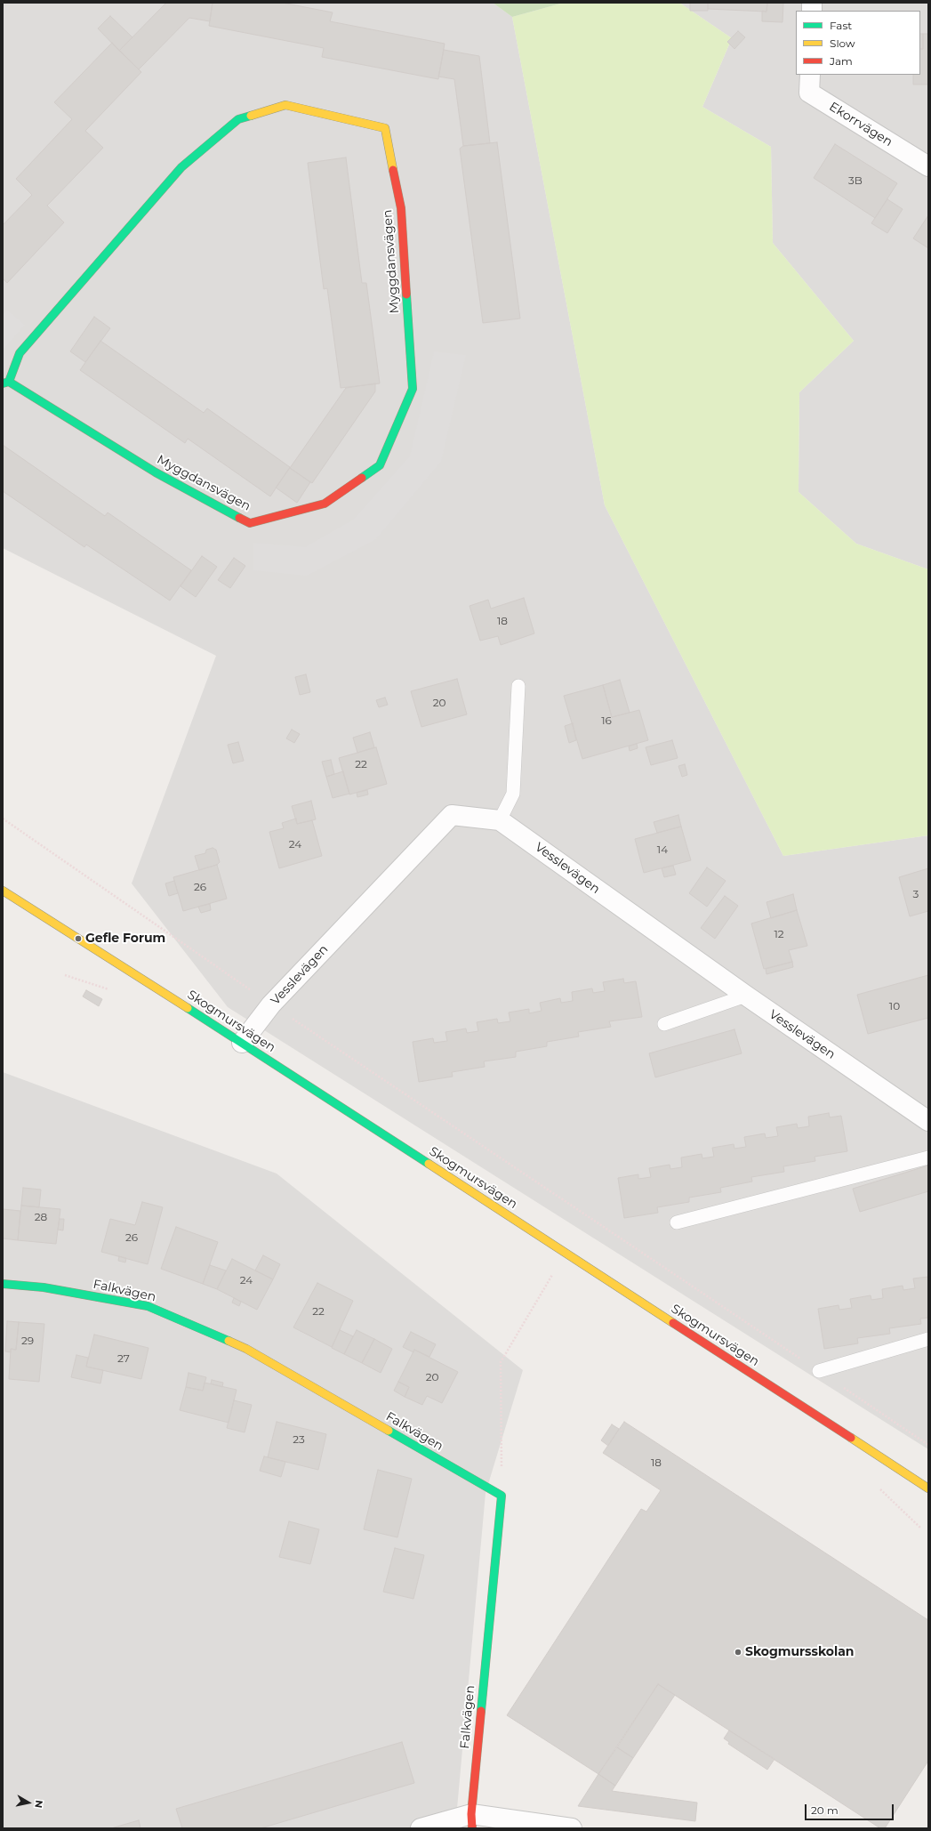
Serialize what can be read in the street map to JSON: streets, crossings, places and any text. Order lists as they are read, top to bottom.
{
  "streets": {
    "street": [
      "Ekorrvägen",
      "Myggdansvägen",
      "Vesslevägen",
      "Skogmursvägen",
      "Falkvägen"
    ]
  },
  "crossings": [
    ["Vesslevägen", "Skogmursvägen"]
  ],
  "places": ["Gefle Forum", "Skogmursskolan"],
  "house_numbers": [
    "3B",
    "18",
    "20",
    "16",
    "22",
    "24",
    "14",
    "26",
    "3",
    "12",
    "10",
    "28",
    "26",
    "24",
    "22",
    "29",
    "27",
    "20",
    "23",
    "18"
  ],
  "legend": ["Fast", "Slow", "Jam"],
  "scale_bar": "20 m",
  "north": "right"
}
